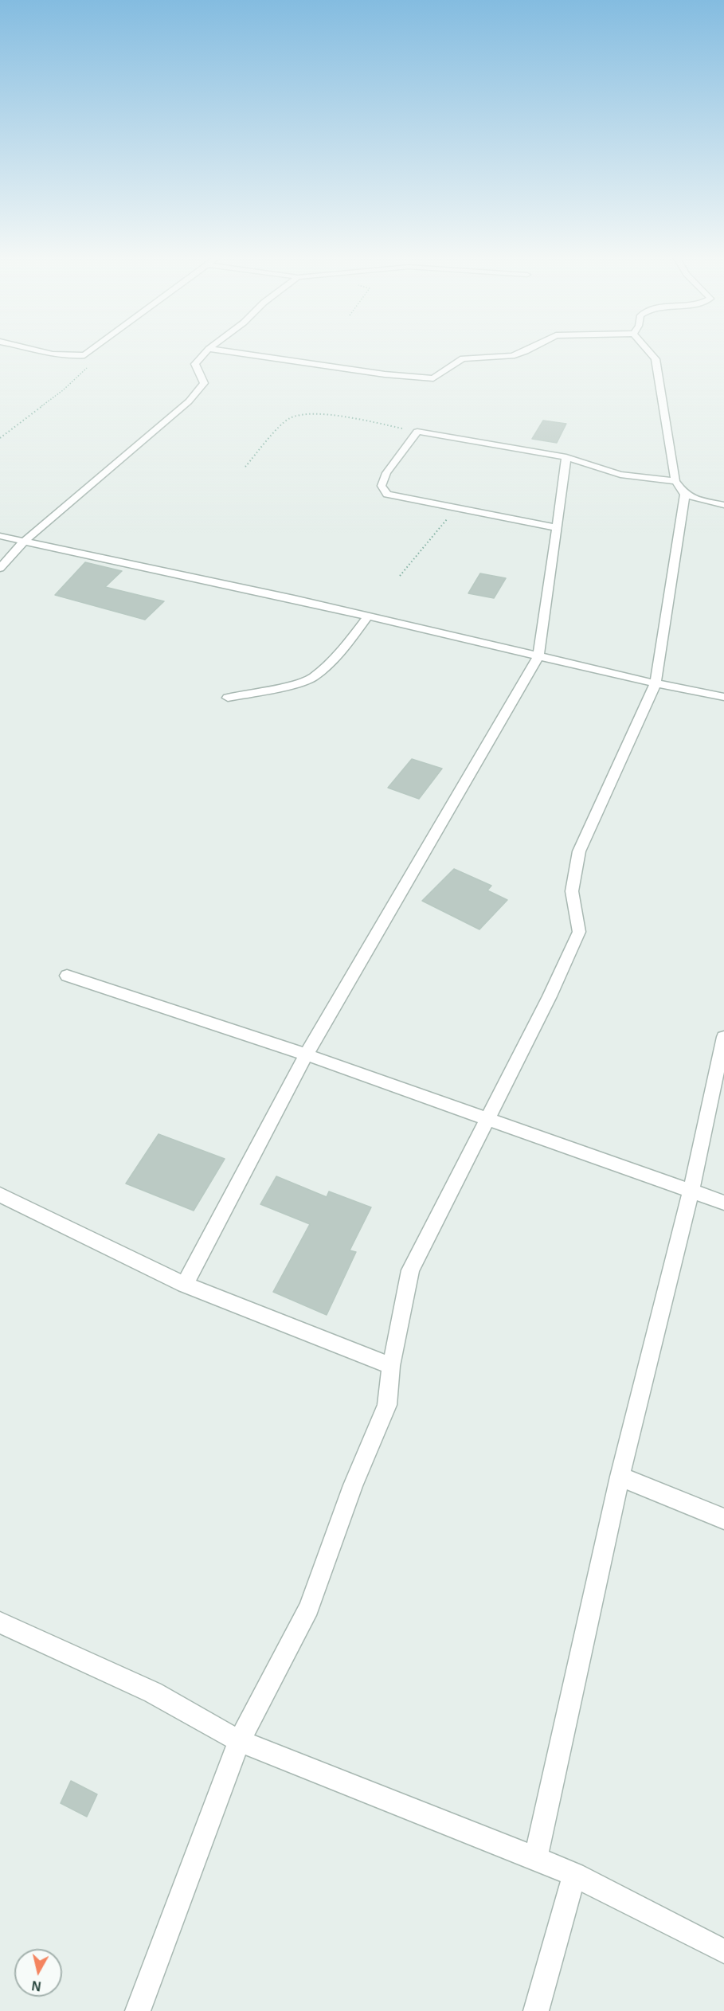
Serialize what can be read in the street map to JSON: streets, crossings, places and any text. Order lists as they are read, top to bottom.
{
  "north": "bottom"
}
